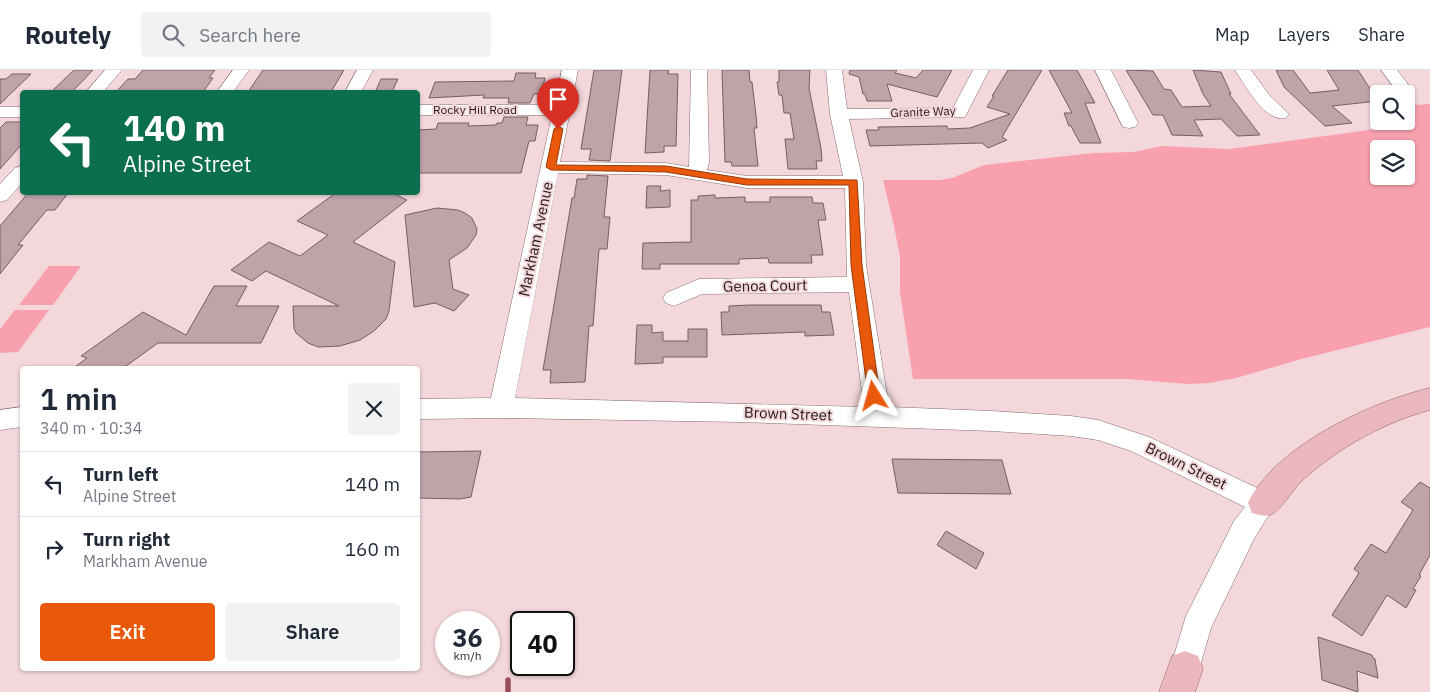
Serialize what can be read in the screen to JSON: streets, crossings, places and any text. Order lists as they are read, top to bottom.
{
  "streets": {
    "street": [
      "Rocky Hill Road",
      "Granite Way",
      "Markham Avenue",
      "Genoa Court",
      "Brown Street"
    ]
  },
  "crossings": [
    ["Rocky Hill Road", "Markham Avenue"],
    ["Markham Avenue", "Brown Street"]
  ],
  "page": {
    "header": "Routely",
    "search": "Search here",
    "nav": ["Map", "Layers", "Share"],
    "turn": ["140 m", "Alpine Street"],
    "heading": ["1 min", "340 m · 10:34"],
    "list": [
      {
        "name": "Turn left",
        "note": "Alpine Street",
        "value": "140 m"
      },
      {
        "name": "Turn right",
        "note": "Markham Avenue",
        "value": "160 m"
      }
    ],
    "buttons": ["Exit", "Share"],
    "speed": "36 km/h",
    "limit": "40"
  }
}
